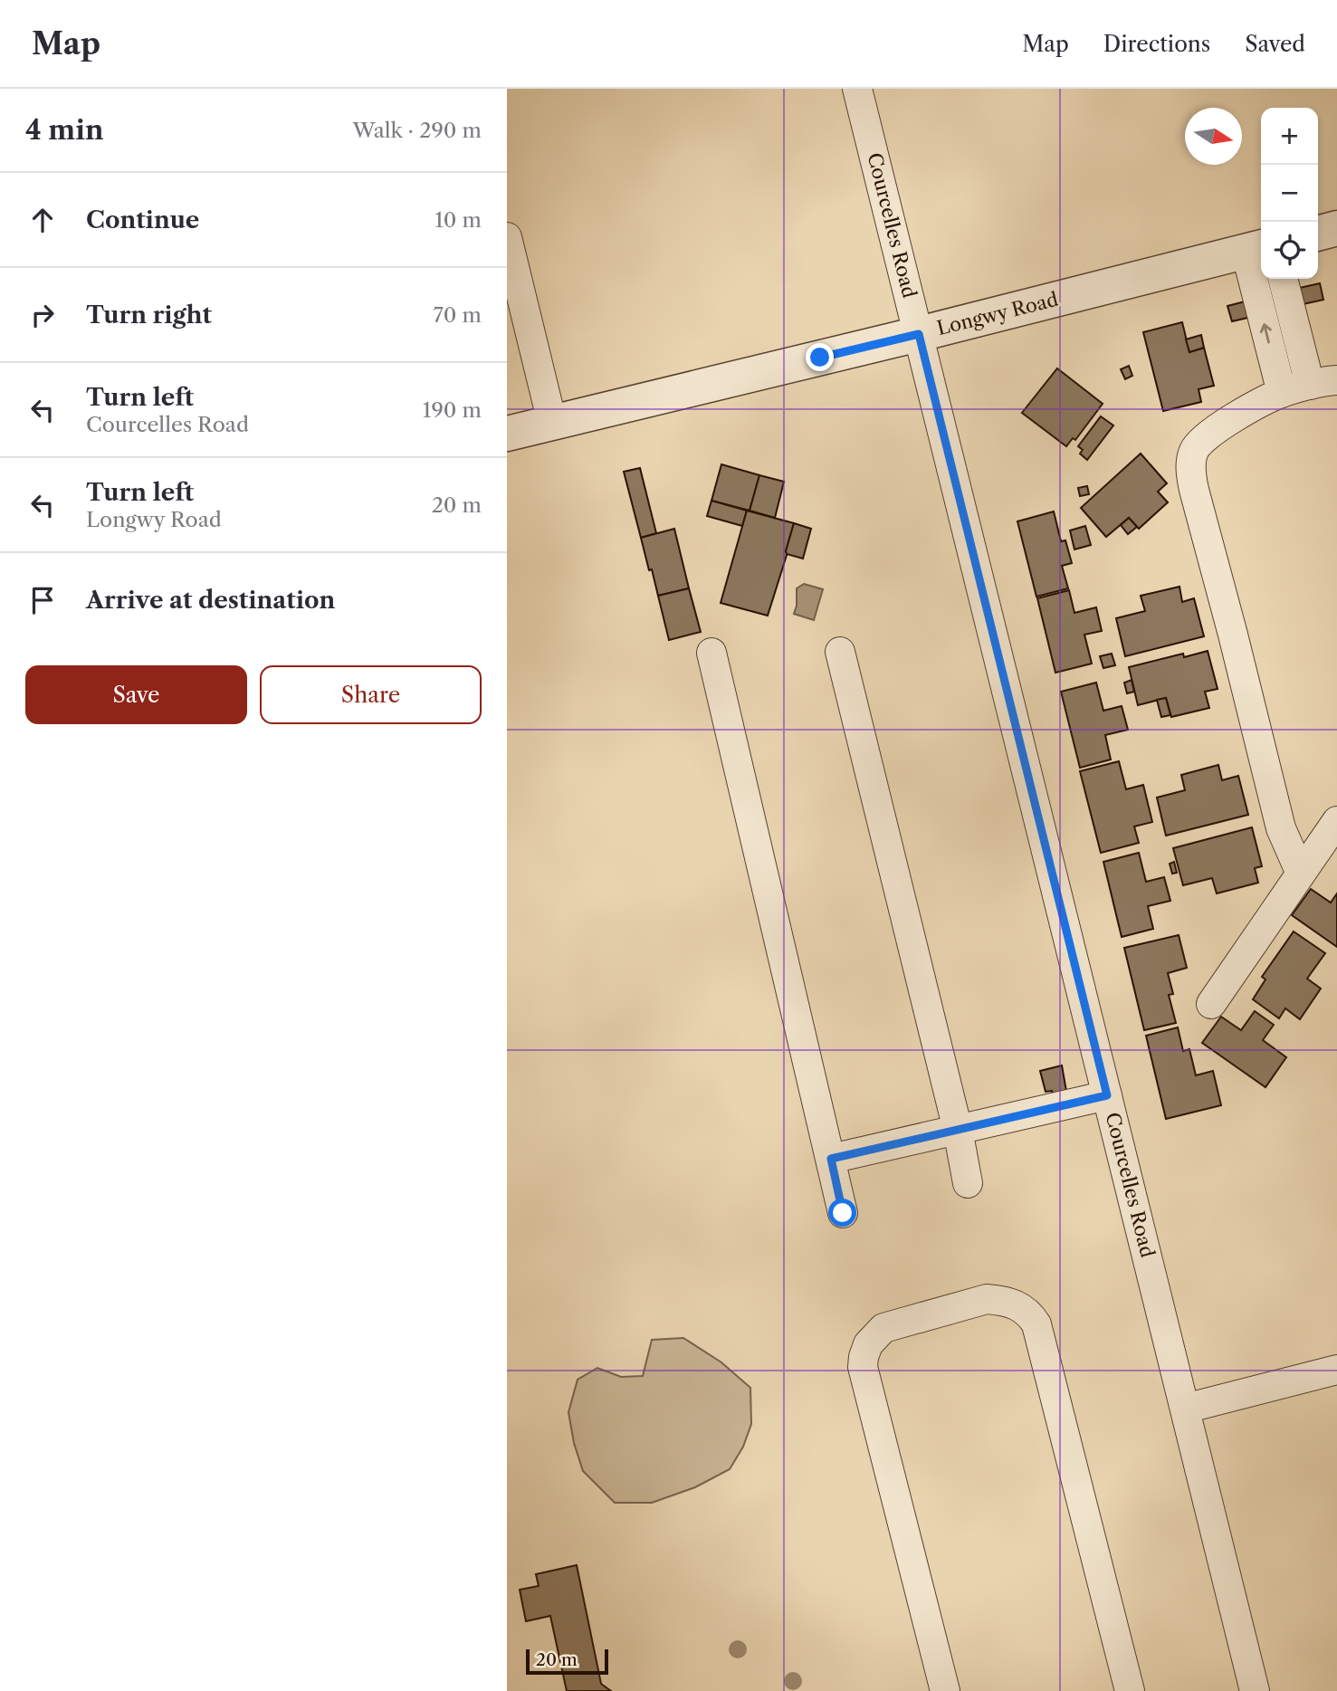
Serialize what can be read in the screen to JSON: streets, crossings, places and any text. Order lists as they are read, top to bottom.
{
  "streets": {
    "street": ["Courcelles Road", "Longwy Road"]
  },
  "crossings": [
    ["Courcelles Road", "Longwy Road"]
  ],
  "scale_bar": "20 m",
  "north": "right",
  "page": {
    "header": "Map",
    "nav": ["Map", "Directions", "Saved"],
    "heading": ["4 min", "Walk · 290 m"],
    "map_buttons": ["+", "−"],
    "list": [
      ["Continue", "10 m"],
      ["Turn right", "70 m"],
      ["Turn left", "Courcelles Road", "190 m"],
      ["Turn left", "Longwy Road", "20 m"],
      "Arrive at destination"
    ],
    "buttons": ["Save", "Share"],
    "scale": "20 m"
  }
}
